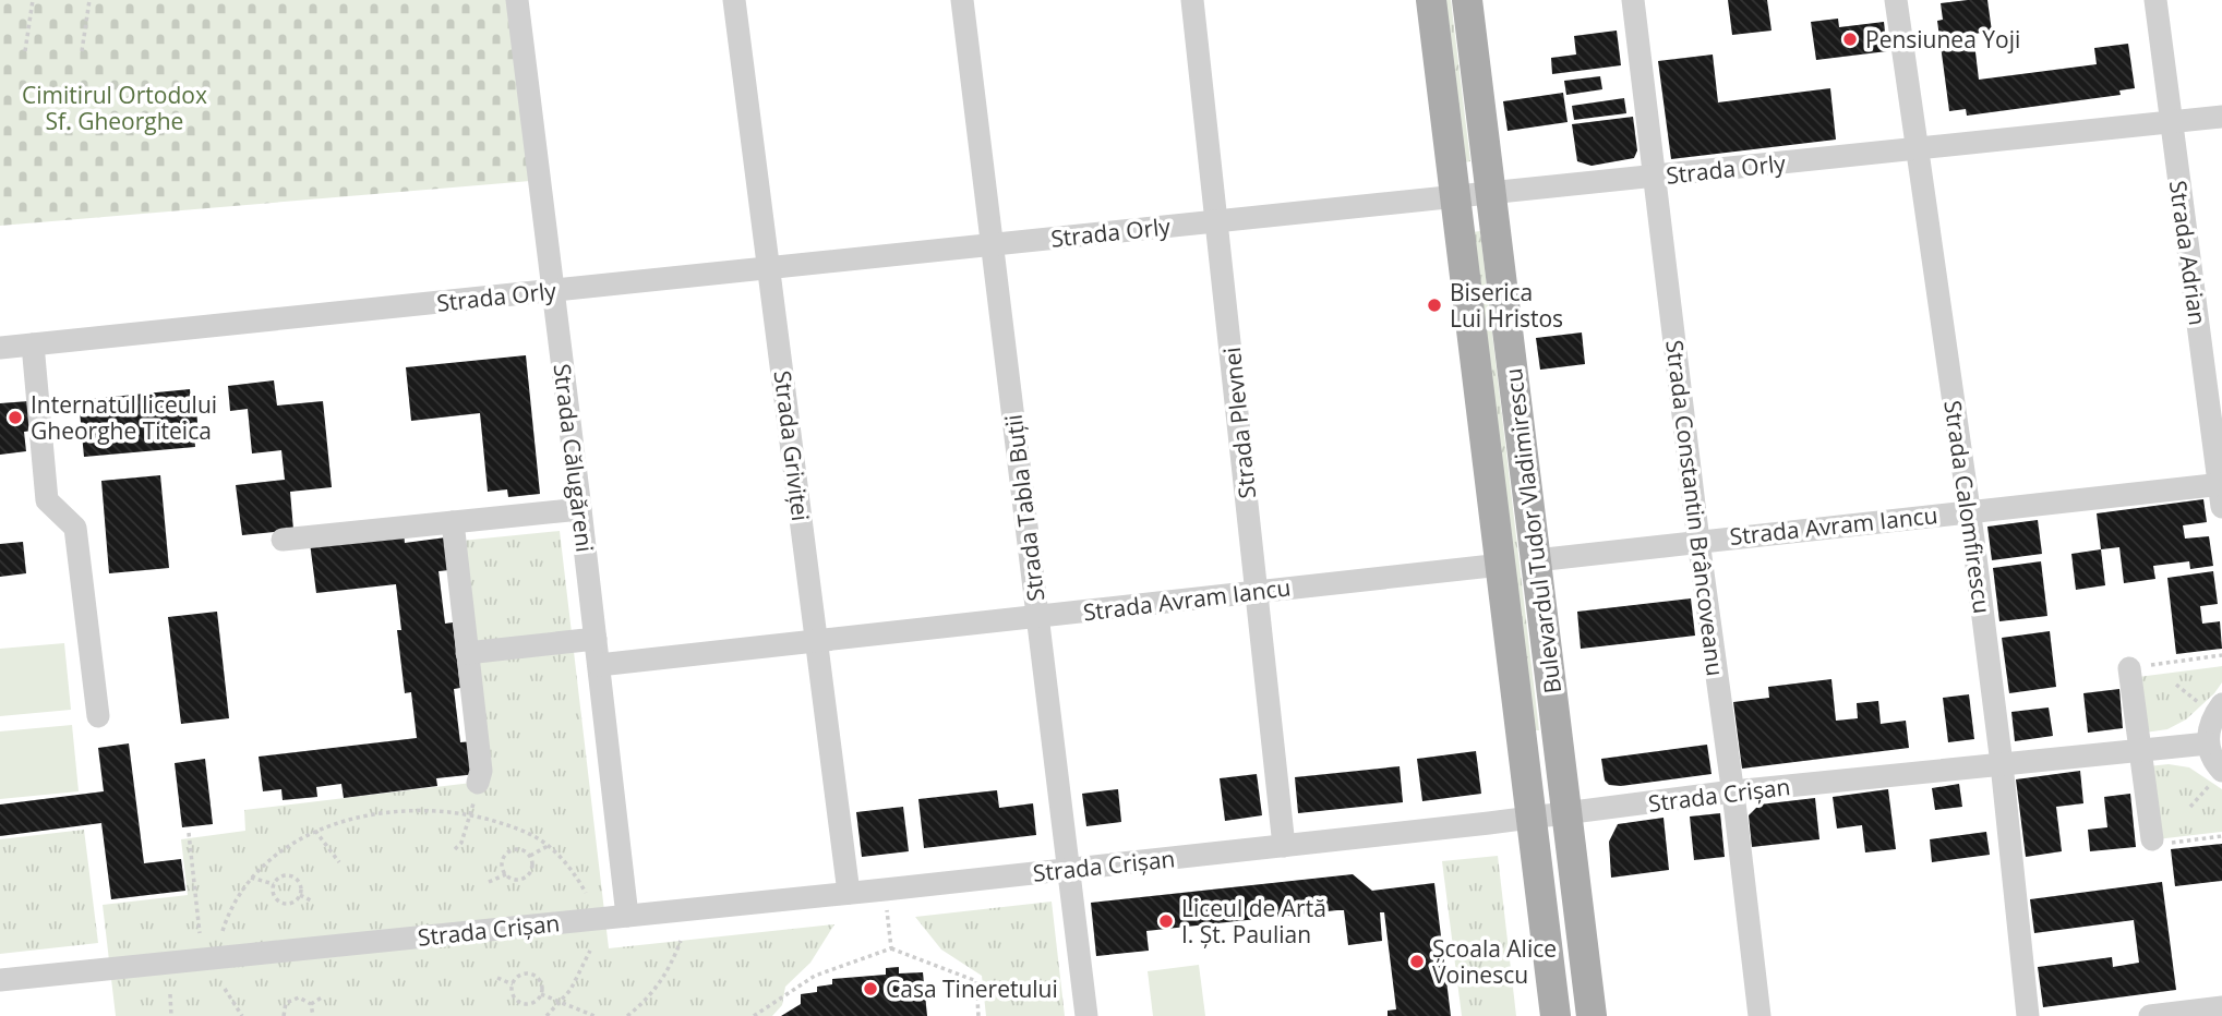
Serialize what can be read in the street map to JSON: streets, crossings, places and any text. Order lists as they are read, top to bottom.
{
  "streets": {
    "main road": ["Bulevardul Tudor Vladimirescu"],
    "street": [
      "Strada Orly",
      "Strada Adrian",
      "Strada Plevnei",
      "Strada Griviței",
      "Strada Călugăreni",
      "Strada Calomfirescu",
      "Strada Tabla Buții",
      "Strada Constantin Brâncoveanu",
      "Strada Avram Iancu",
      "Strada Crișan"
    ]
  },
  "crossings": [
    ["Strada Orly", "Strada Adrian"],
    ["Strada Orly", "Strada Plevnei"],
    ["Strada Orly", "Strada Griviței"],
    ["Strada Orly", "Strada Călugăreni"],
    ["Strada Orly", "Strada Calomfirescu"],
    ["Strada Orly", "Strada Tabla Buții"],
    ["Strada Orly", "Strada Constantin Brâncoveanu"],
    ["Strada Orly", "Bulevardul Tudor Vladimirescu"],
    ["Strada Adrian", "Strada Avram Iancu"],
    ["Strada Plevnei", "Strada Avram Iancu"],
    ["Strada Plevnei", "Strada Crișan"],
    ["Strada Griviței", "Strada Avram Iancu"],
    ["Strada Griviței", "Strada Crișan"],
    ["Strada Călugăreni", "Strada Avram Iancu"],
    ["Strada Călugăreni", "Strada Crișan"],
    ["Strada Calomfirescu", "Strada Avram Iancu"],
    ["Strada Calomfirescu", "Strada Crișan"],
    ["Strada Tabla Buții", "Strada Avram Iancu"],
    ["Strada Tabla Buții", "Strada Crișan"],
    ["Strada Constantin Brâncoveanu", "Strada Avram Iancu"],
    ["Strada Constantin Brâncoveanu", "Strada Crișan"],
    ["Strada Avram Iancu", "Bulevardul Tudor Vladimirescu"],
    ["Bulevardul Tudor Vladimirescu", "Strada Crișan"]
  ],
  "parks": ["Cimitirul Ortodox Sf. Gheorghe"],
  "places": [
    "Pensiunea Yoji",
    "Biserica Lui Hristos",
    "Internatul liceului Gheorghe Titeica",
    "Liceul de Artă I. Șt. Paulian",
    "Școala Alice Voinescu",
    "Casa Tineretului"
  ]
}
